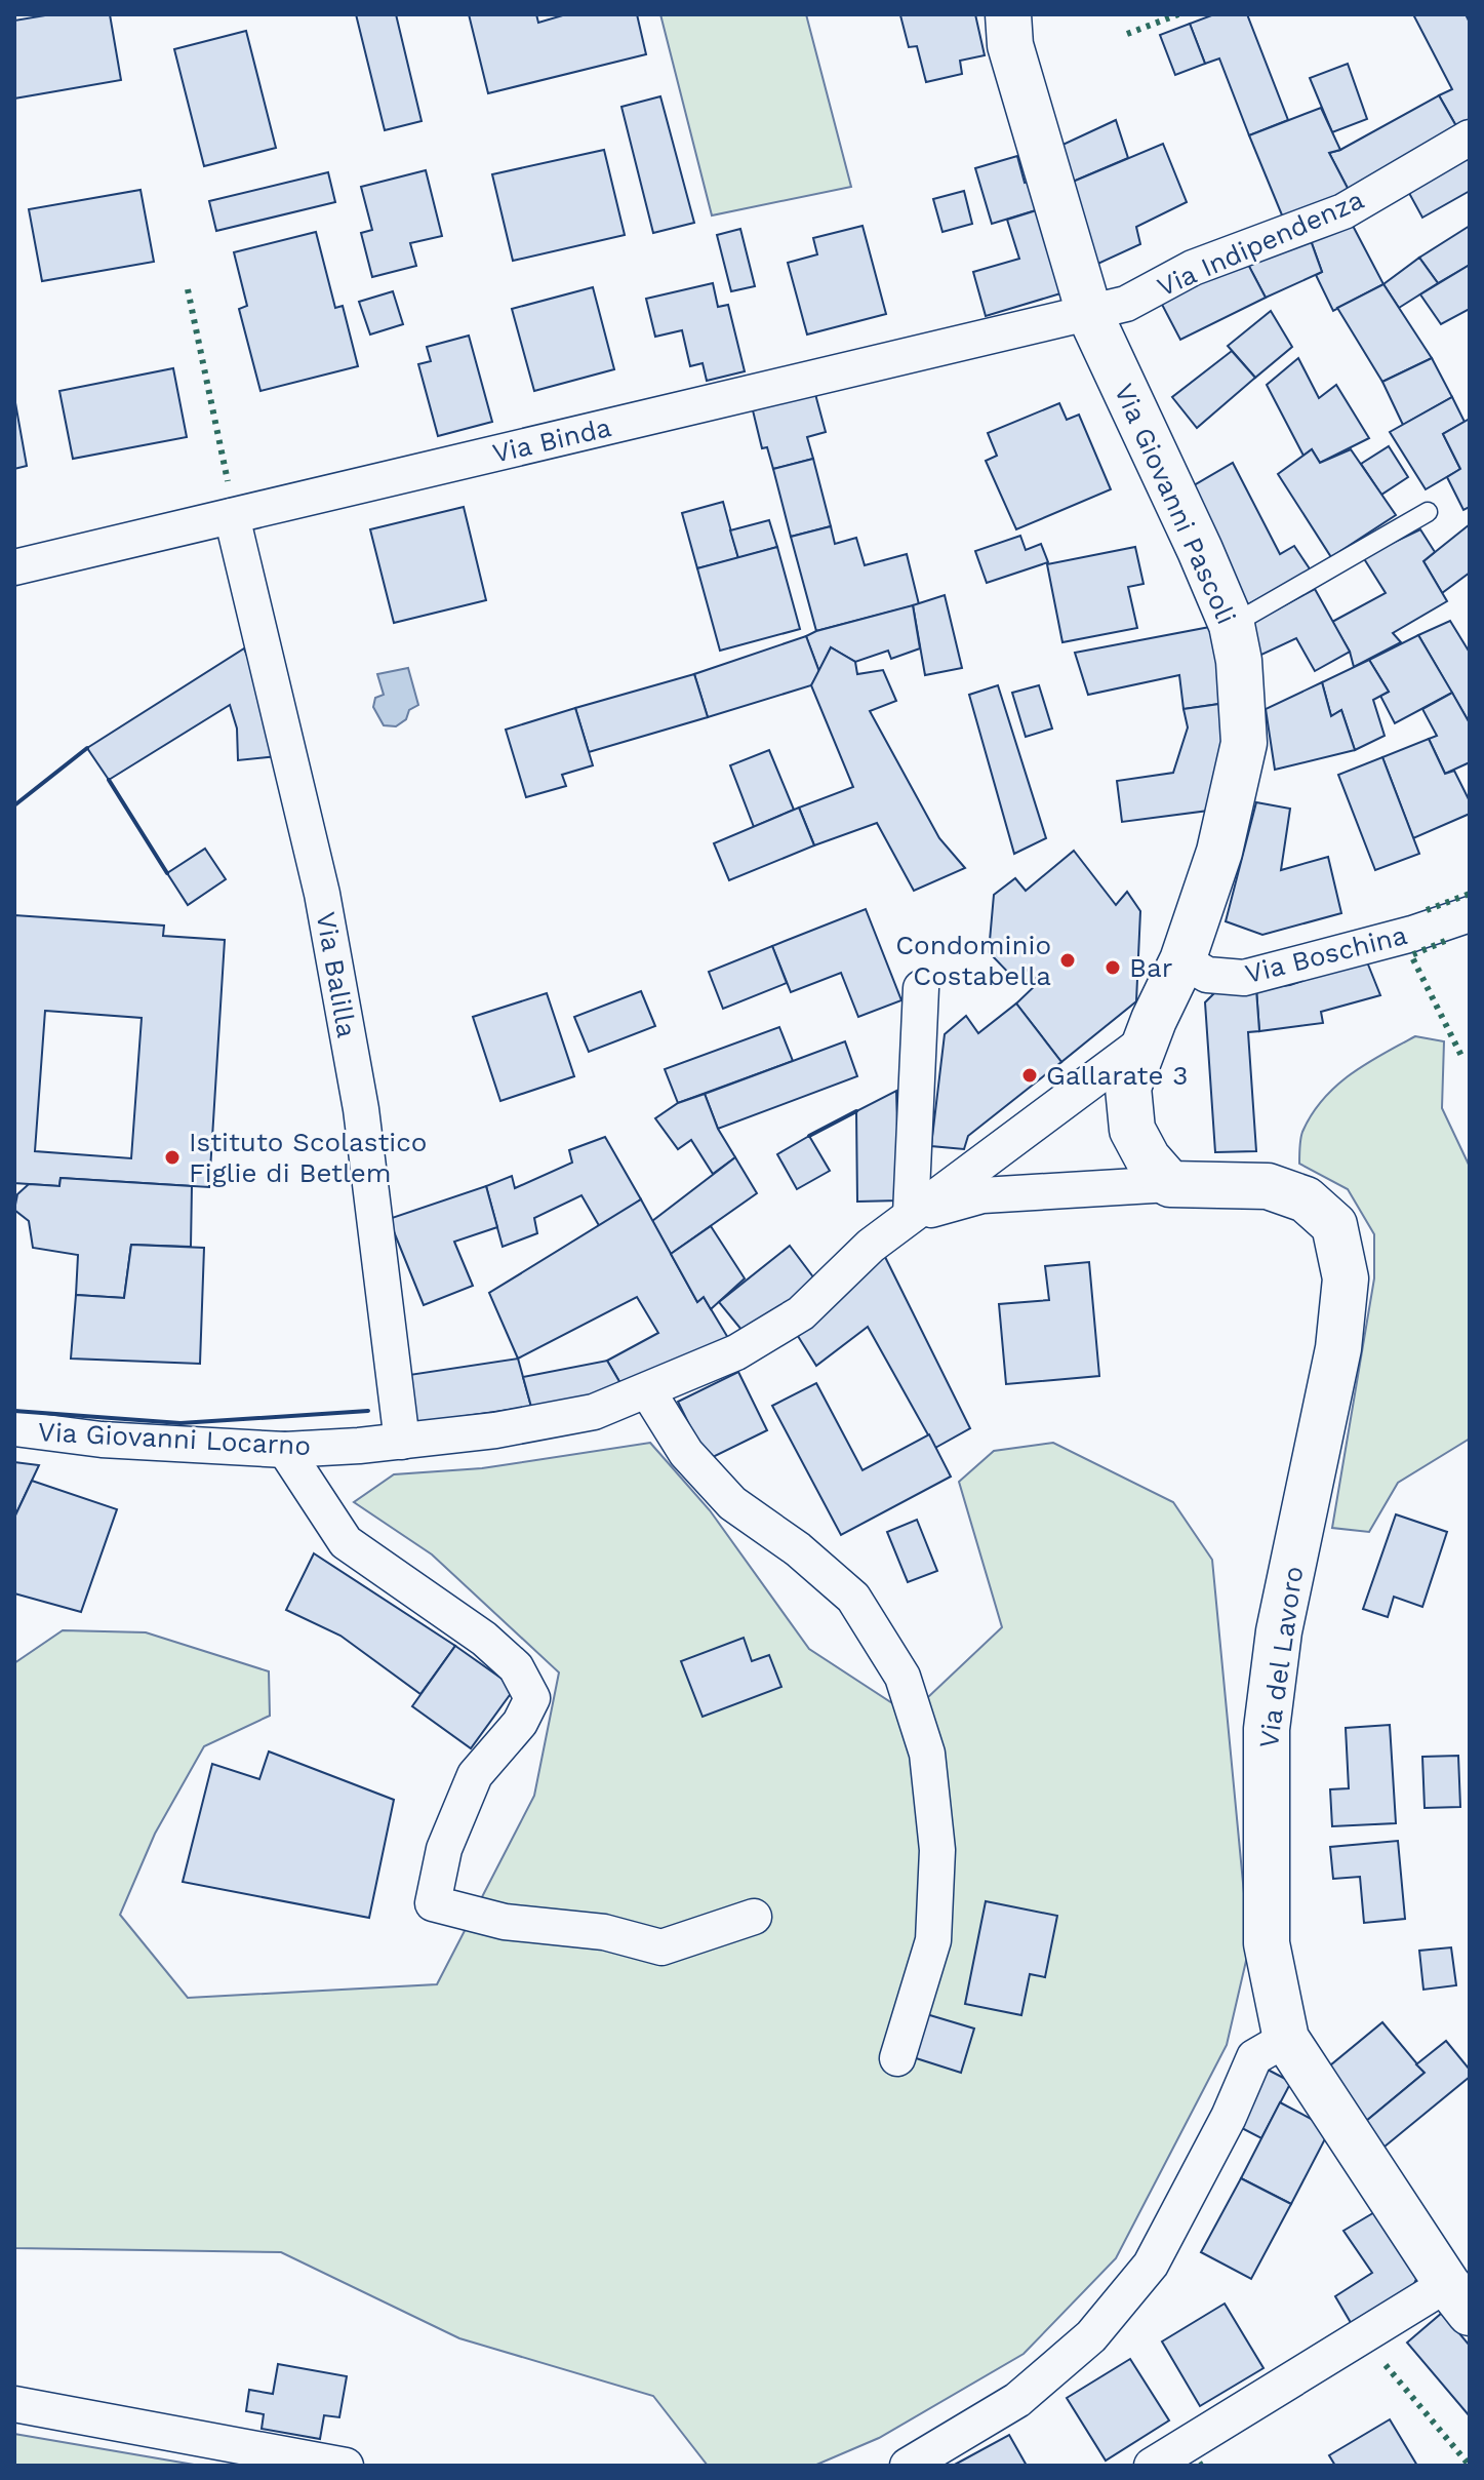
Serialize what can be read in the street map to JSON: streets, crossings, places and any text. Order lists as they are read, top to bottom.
{
  "streets": {
    "street": [
      "Via Indipendenza",
      "Via Binda",
      "Via Giovanni Pascoli",
      "Via Boschina",
      "Via Balilla",
      "Via Giovanni Locarno",
      "Via del Lavoro"
    ]
  },
  "crossings": [
    ["Via Indipendenza", "Via Binda"],
    ["Via Indipendenza", "Via Giovanni Pascoli"],
    ["Via Binda", "Via Giovanni Pascoli"],
    ["Via Binda", "Via Balilla"],
    ["Via Giovanni Pascoli", "Via Boschina"],
    ["Via Giovanni Pascoli", "Via Giovanni Locarno"],
    ["Via Giovanni Pascoli", "Via del Lavoro"],
    ["Via Balilla", "Via Giovanni Locarno"]
  ],
  "places": [
    "Condominio Costabella",
    "Bar",
    "Gallarate 3",
    "Istituto Scolastico Figlie di Betlem"
  ]
}
